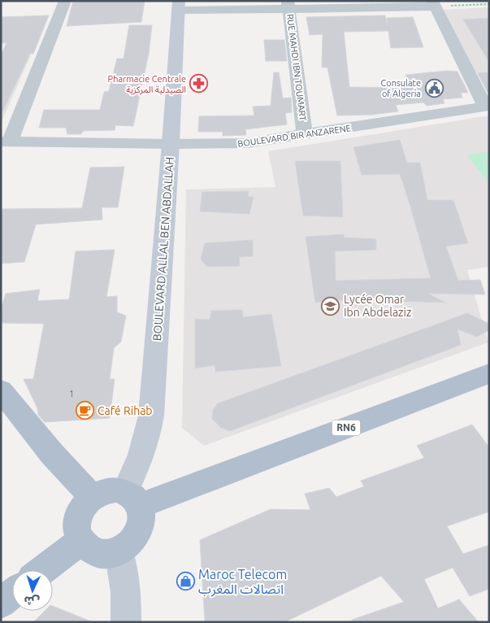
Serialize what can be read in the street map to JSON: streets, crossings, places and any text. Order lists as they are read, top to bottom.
{
  "streets": {
    "main road": ["BOULEVARD ALLAL BEN ABDALLAH", "RN6"],
    "street": ["RUE MAHDI IBN TOUMART", "BOULEVARD BIR ANZARENE"]
  },
  "crossings": [
    ["RUE MAHDI IBN TOUMART", "BOULEVARD BIR ANZARENE"],
    ["BOULEVARD BIR ANZARENE", "BOULEVARD ALLAL BEN ABDALLAH"],
    ["BOULEVARD ALLAL BEN ABDALLAH", "RN6"]
  ],
  "places": {
    "pharmacy": ["Pharmacie Centrale الصيدلية المركزية"],
    "public building": ["Consulate of Algeria"],
    "school or university": ["Lycée Omar Ibn Abdelaziz"],
    "cafe": ["Café Rihab"],
    "shop": ["Maroc Telecom اتصالات المغرب"]
  },
  "house_numbers": ["1"],
  "north": "bottom"
}
